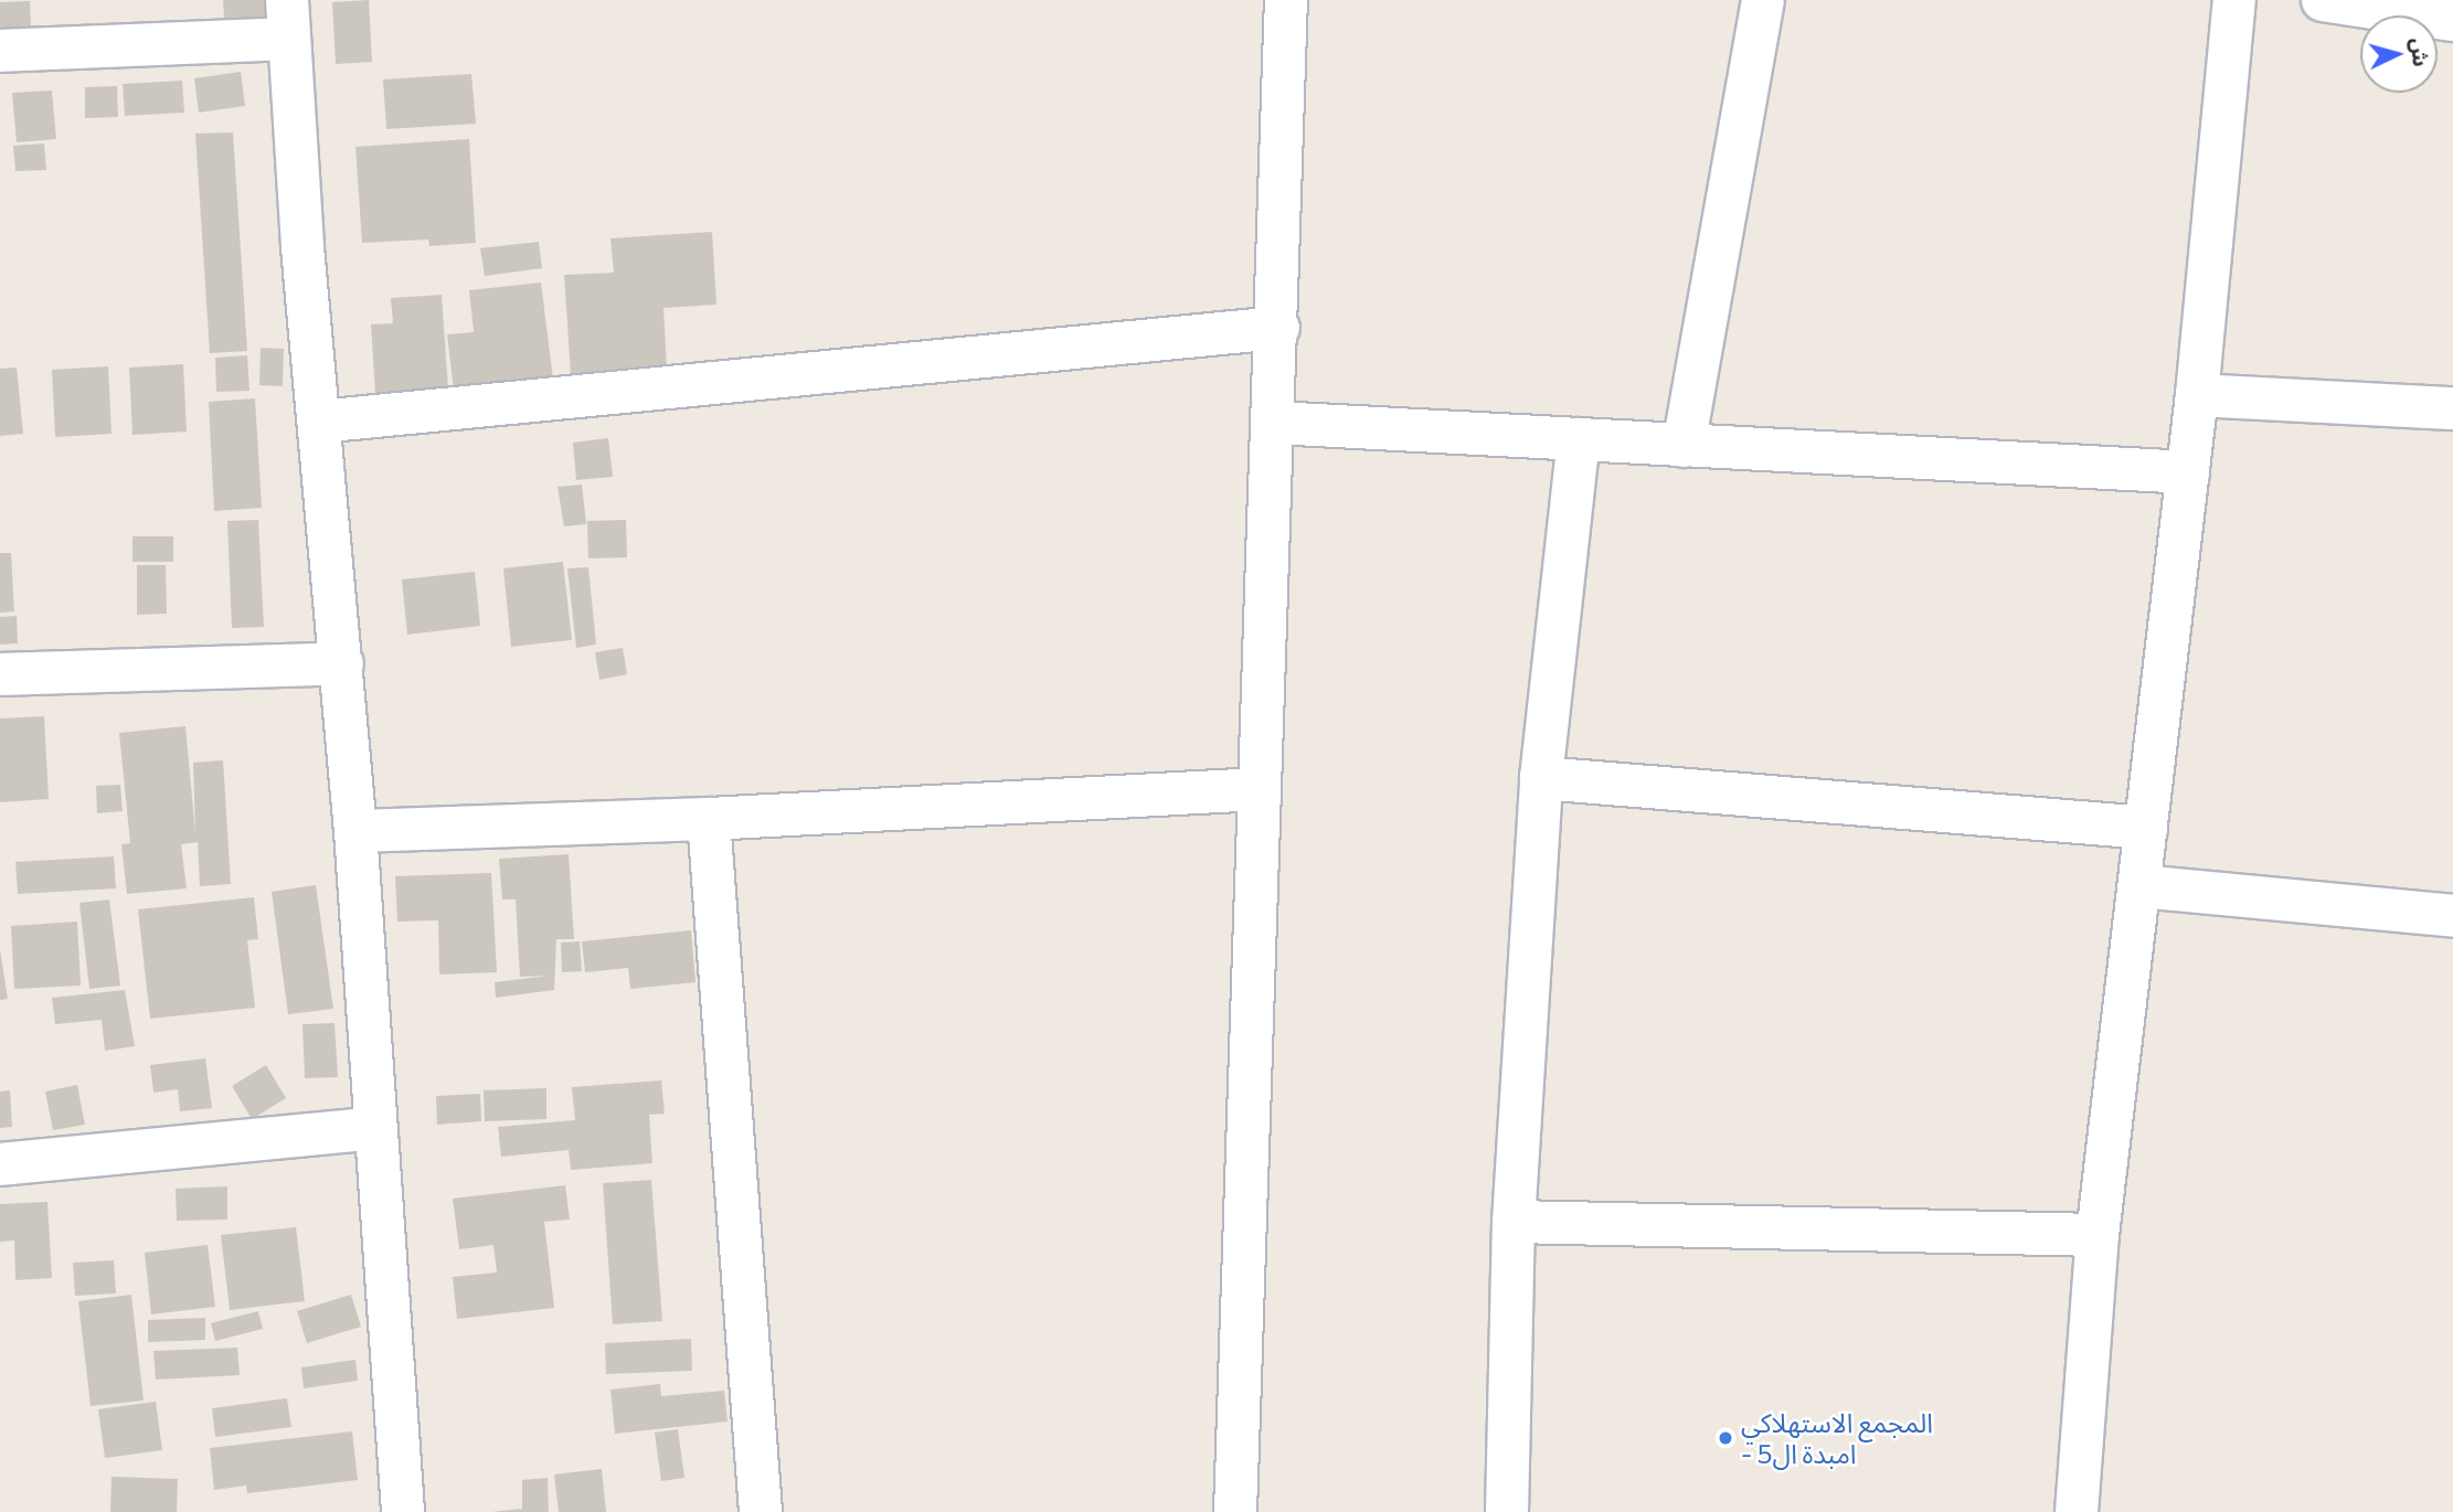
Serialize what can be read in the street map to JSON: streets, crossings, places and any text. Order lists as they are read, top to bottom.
{
  "places": ["المجمع الاستهلاكي - امبدة ال5"],
  "north": "right"
}
